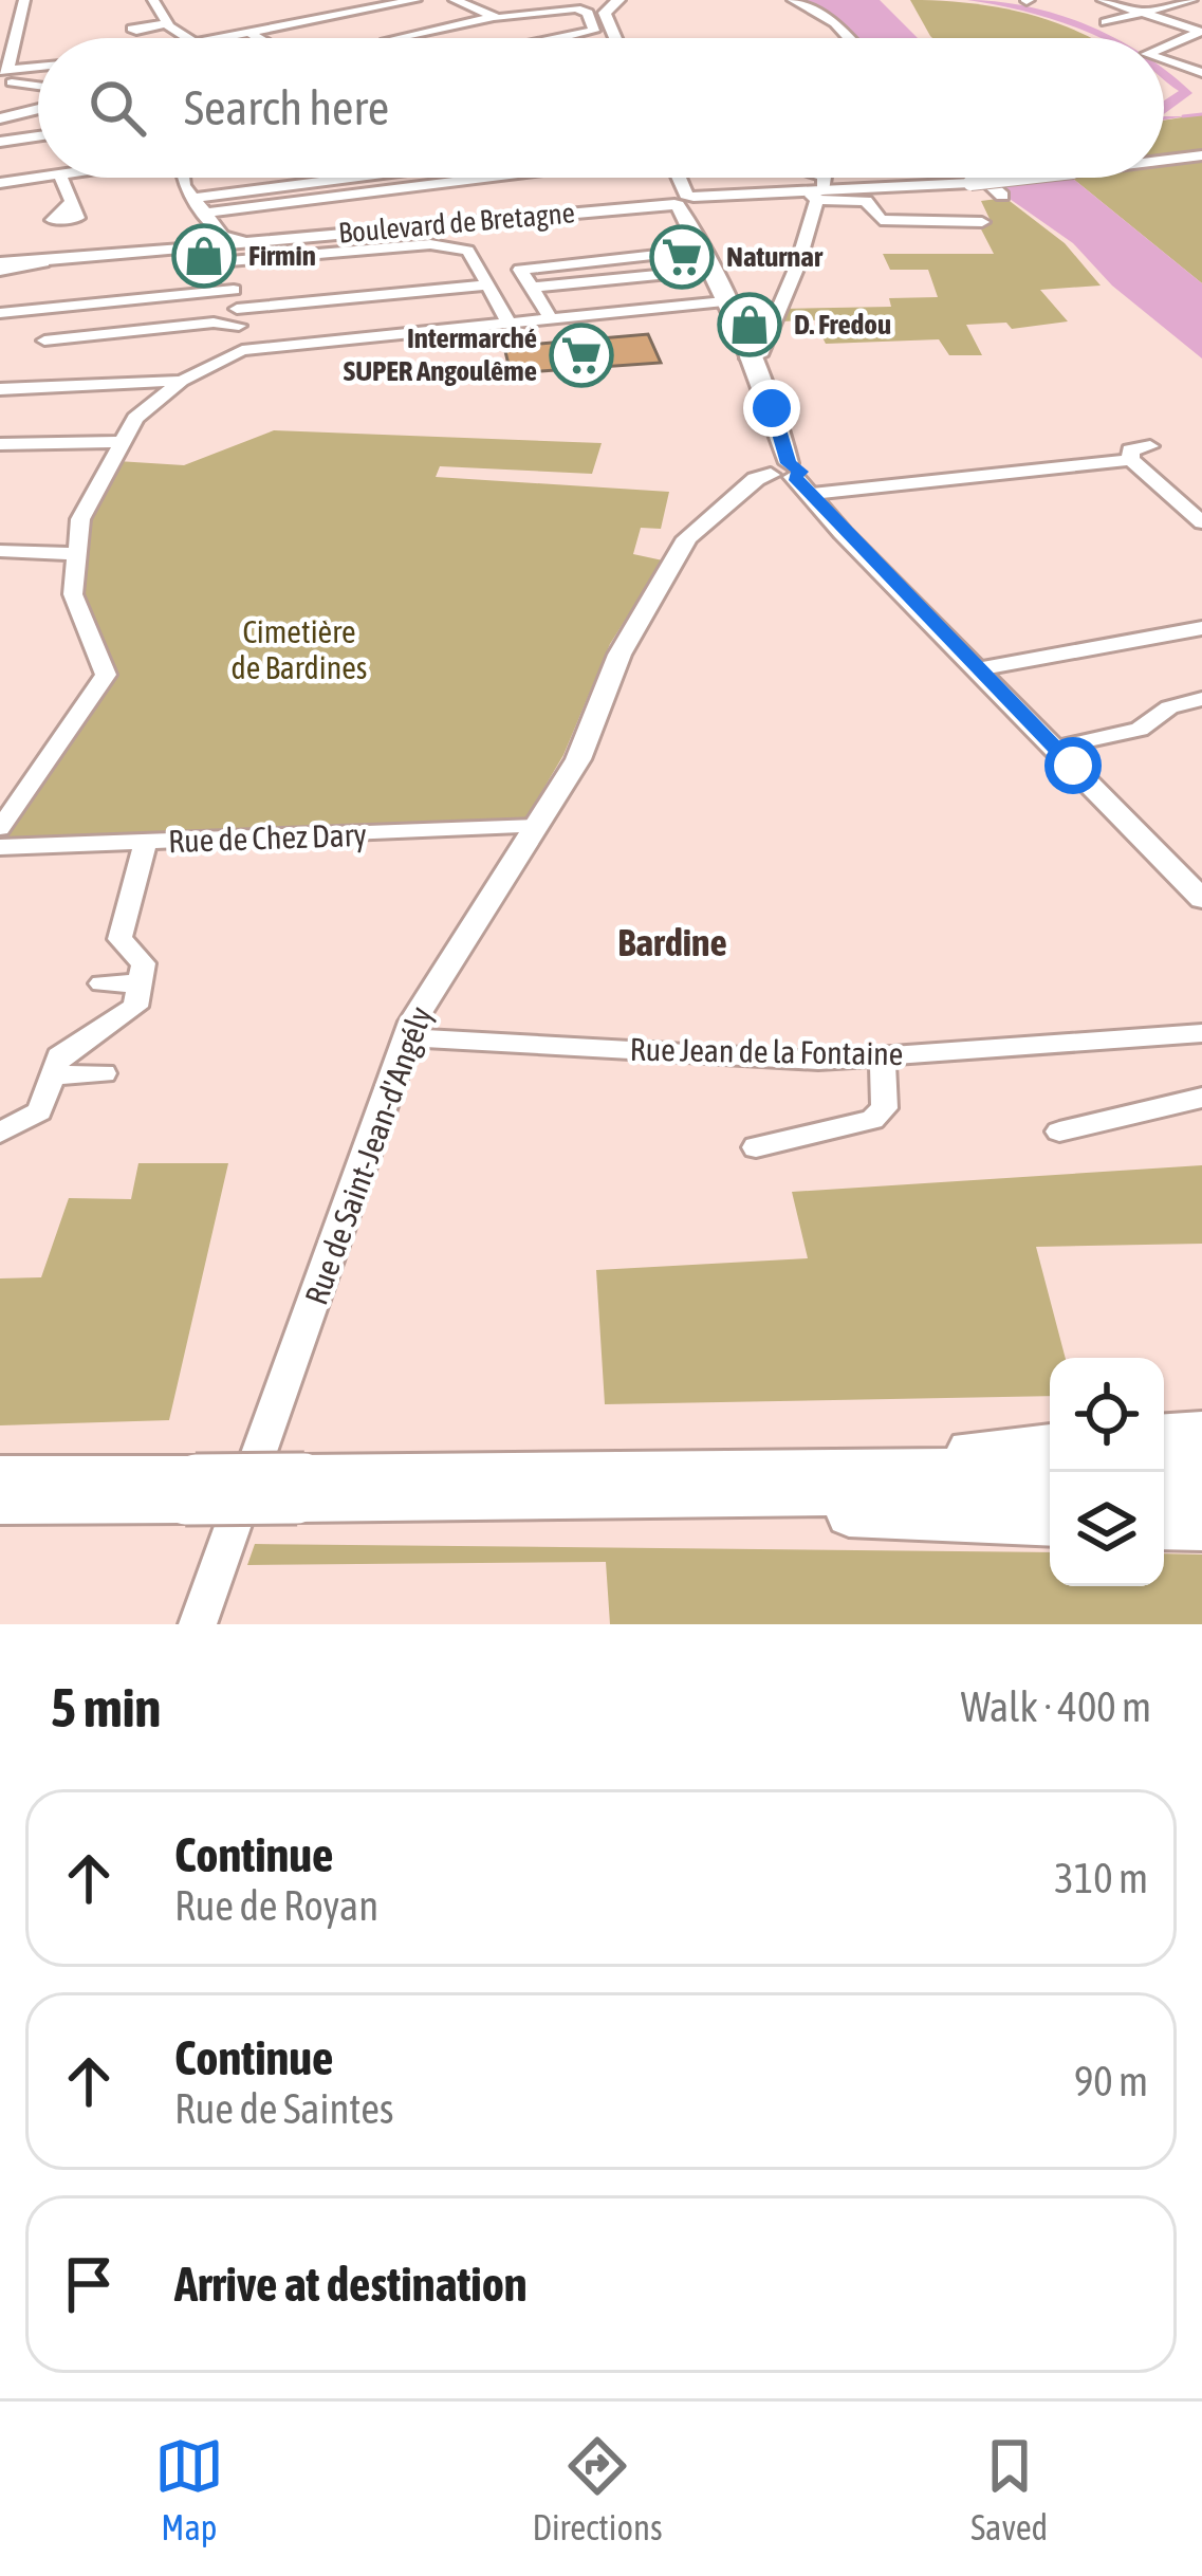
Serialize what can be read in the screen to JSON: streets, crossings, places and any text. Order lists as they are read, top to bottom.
{
  "streets": {
    "main road": ["Boulevard de Bretagne", "Rue de Saint-Jean-d'Angély"],
    "street": ["Rue de Chez Dary", "Rue Jean de la Fontaine"]
  },
  "crossings": [
    ["Rue de Chez Dary", "Rue de Saint-Jean-d'Angély"],
    ["Rue Jean de la Fontaine", "Rue de Saint-Jean-d'Angély"]
  ],
  "districts": ["Bardine"],
  "parks": ["Cimetière de Bardines"],
  "places": {
    "shop": ["Firmin", "D. Fredou"],
    "supermarket": ["Naturnar", "Intermarché SUPER Angoulême"]
  },
  "page": {
    "search": "Search here",
    "heading": ["5 min", "Walk · 400 m"],
    "list": [
      ["Continue", "Rue de Royan", "310 m"],
      ["Continue", "Rue de Saintes", "90 m"],
      "Arrive at destination"
    ],
    "nav": ["Map", "Directions", "Saved"]
  }
}
